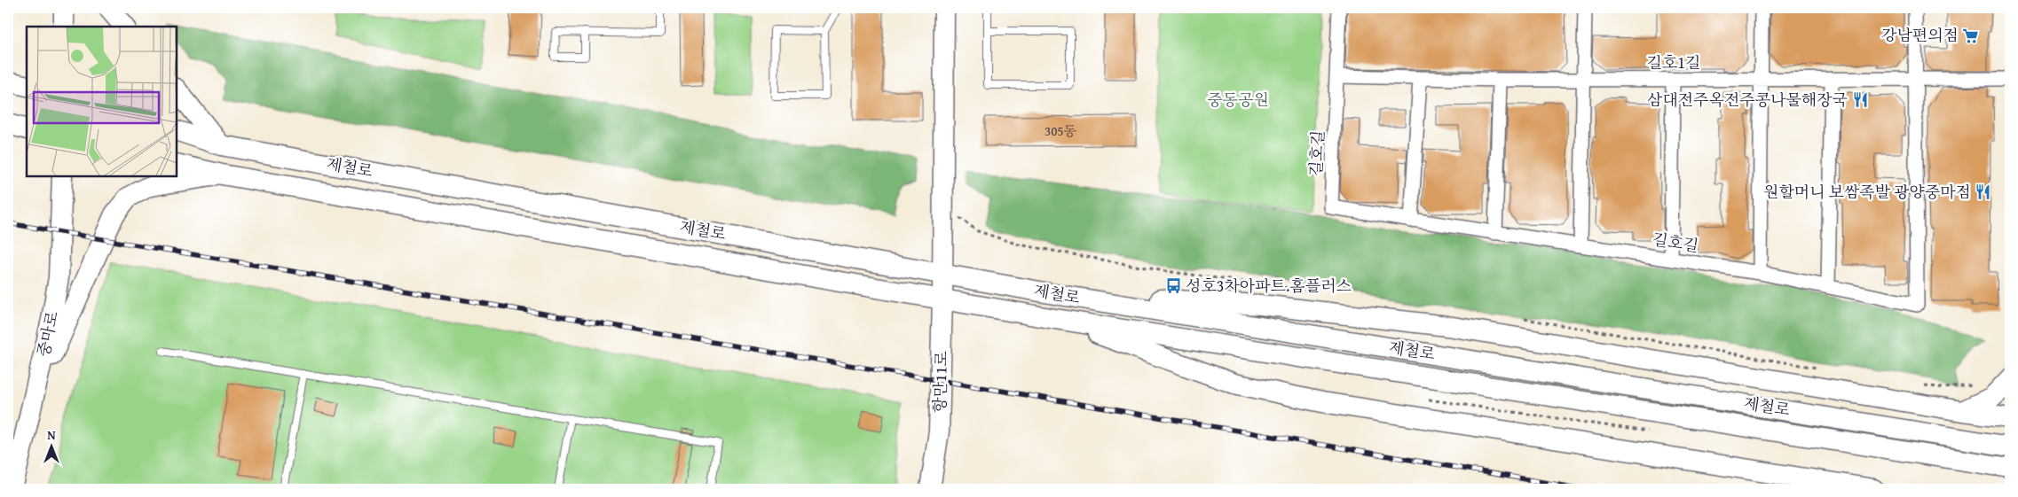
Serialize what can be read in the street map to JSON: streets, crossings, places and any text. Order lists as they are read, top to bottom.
{
  "streets": {
    "main road": ["제철로", "중마로", "항만11로"],
    "street": ["길호1길", "길호길"]
  },
  "crossings": [
    ["길호1길", "길호길"],
    ["제철로", "항만11로"]
  ],
  "parks": ["중동공원"],
  "places": {
    "supermarket": ["강남편의점"],
    "restaurant": ["삼대전주옥전주콩나물해장국", "원할머니 보쌈족발 광양중마점"],
    "bus stop": ["성호3차아파트.홈플러스"]
  },
  "house_numbers": ["305동"],
  "north": "top"
}
